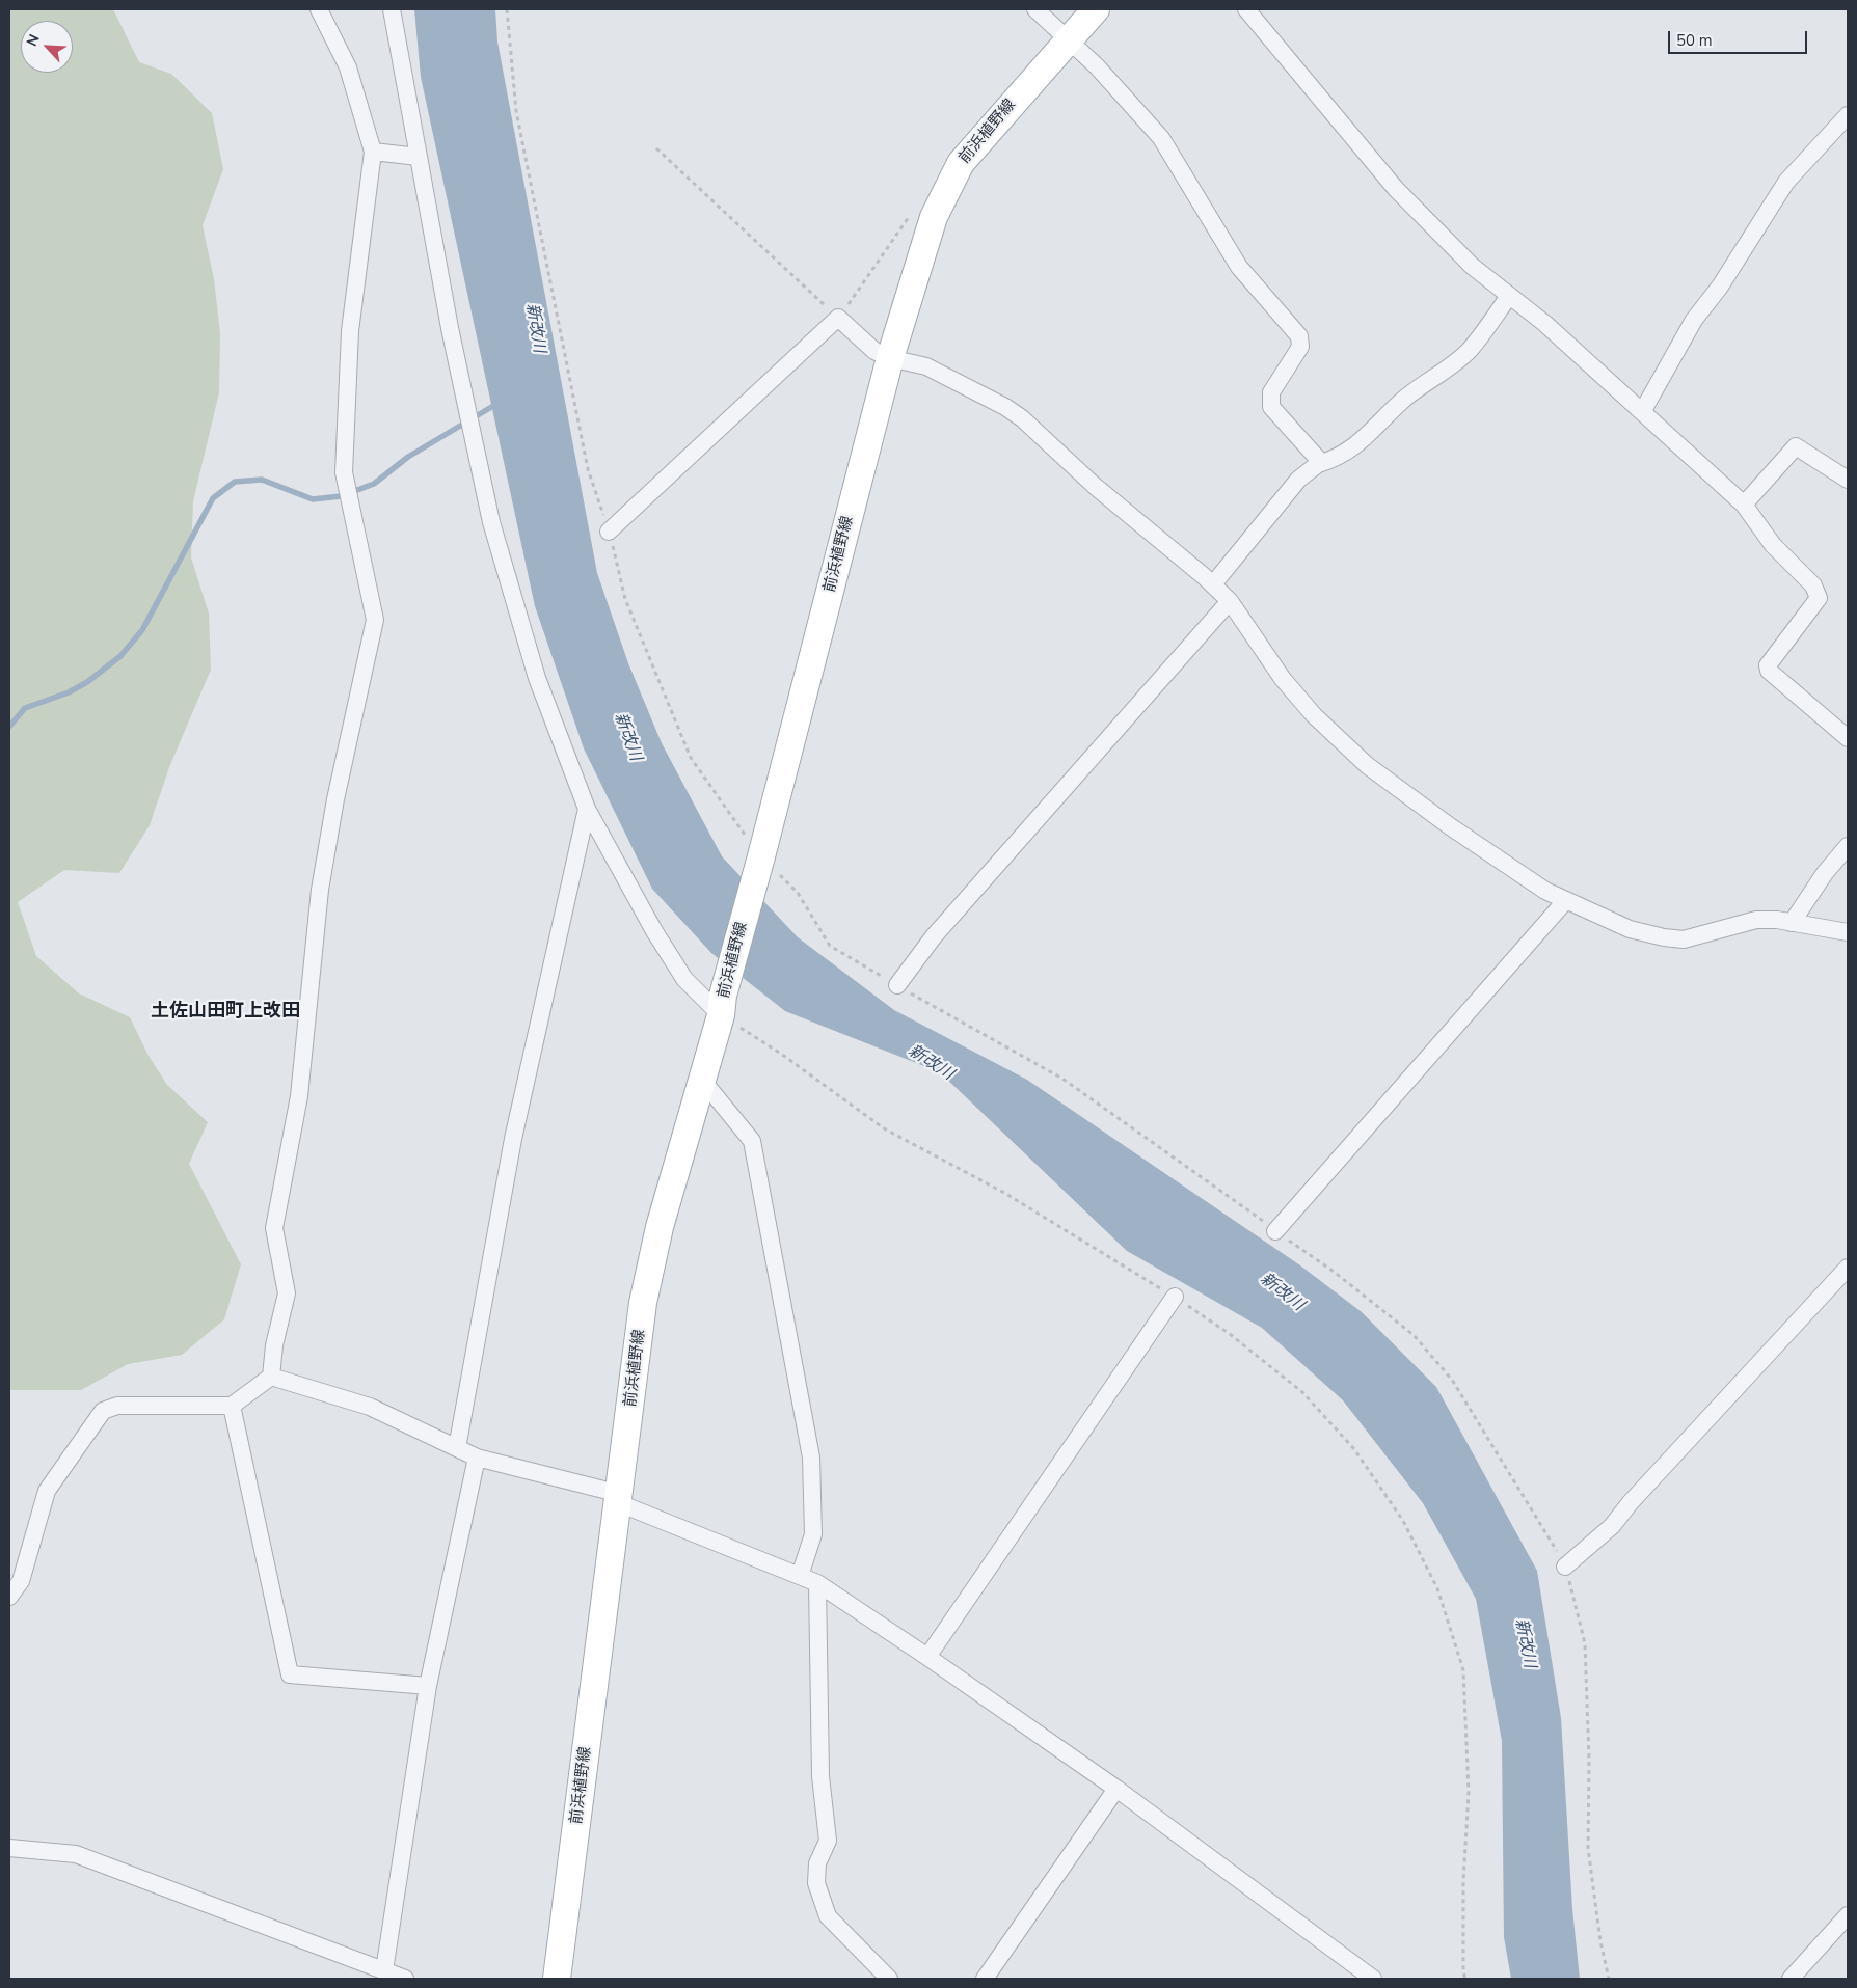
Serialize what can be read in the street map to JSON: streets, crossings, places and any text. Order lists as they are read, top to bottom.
{
  "streets": {
    "main road": ["前浜植野線"]
  },
  "districts": ["土佐山田町上改田"],
  "water": ["新改川"],
  "scale_bar": "50 m",
  "north": "top left"
}
